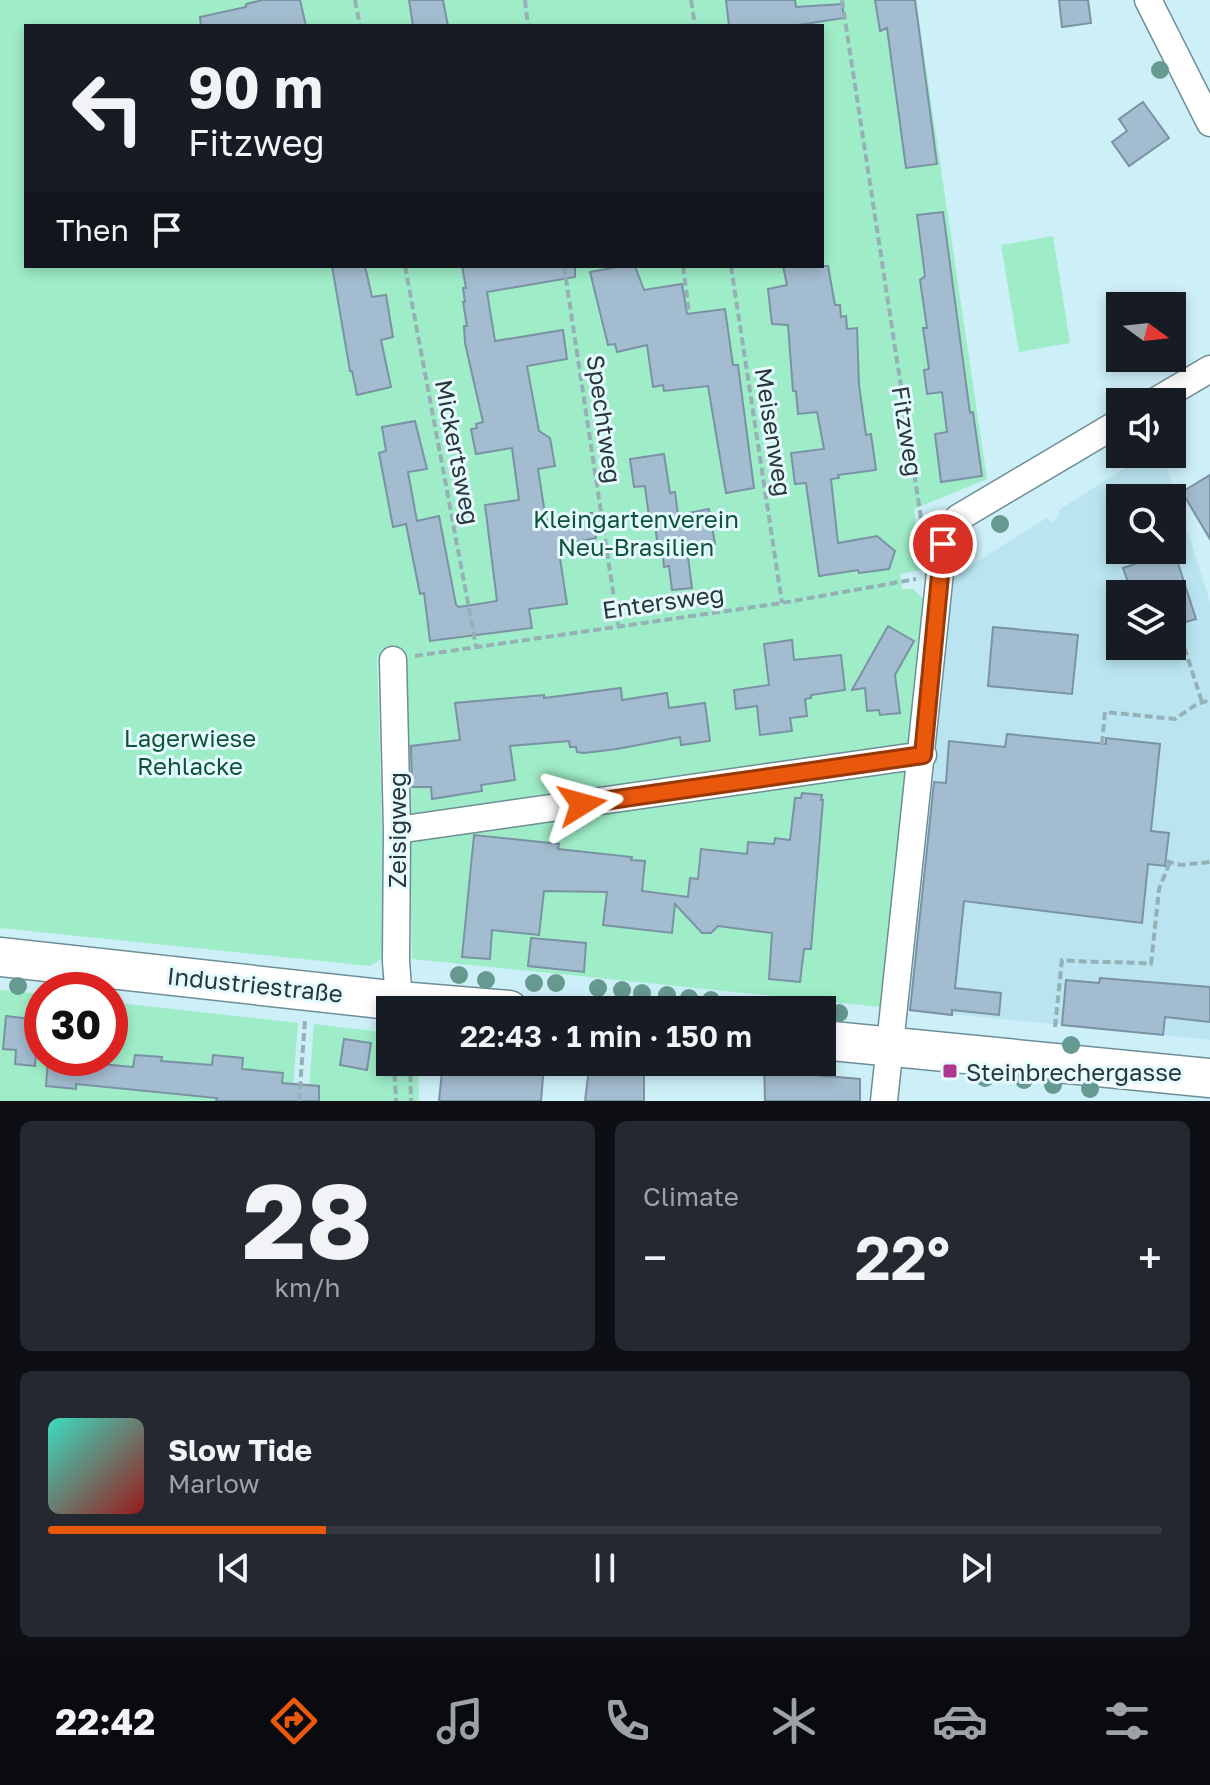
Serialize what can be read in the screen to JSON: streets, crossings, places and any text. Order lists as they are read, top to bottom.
{
  "streets": {
    "street": ["Zeisigweg", "Industriestraße"],
    "path": [
      "Spechtweg",
      "Fitzweg",
      "Meisenweg",
      "Mickertsweg",
      "Entersweg"
    ]
  },
  "crossings": [
    ["Spechtweg", "Entersweg"],
    ["Meisenweg", "Entersweg"],
    ["Mickertsweg", "Entersweg"],
    ["Entersweg", "Zeisigweg"]
  ],
  "parks": ["Kleingartenverein Neu-Brasilien", "Lagerwiese Rehlacke"],
  "places": {
    "transit": ["Steinbrechergasse"]
  },
  "north": "right",
  "page": {
    "turn": ["90 m", "Fitzweg"],
    "then": "Then",
    "limit": "30",
    "trip": "22:43 · 1 min · 150 m",
    "tile": [
      ["28", "km/h"],
      "Climate"
    ],
    "heat": ["−", "22°", "+"],
    "song": ["Slow Tide", "Marlow"],
    "tabs": "22:42"
  }
}
